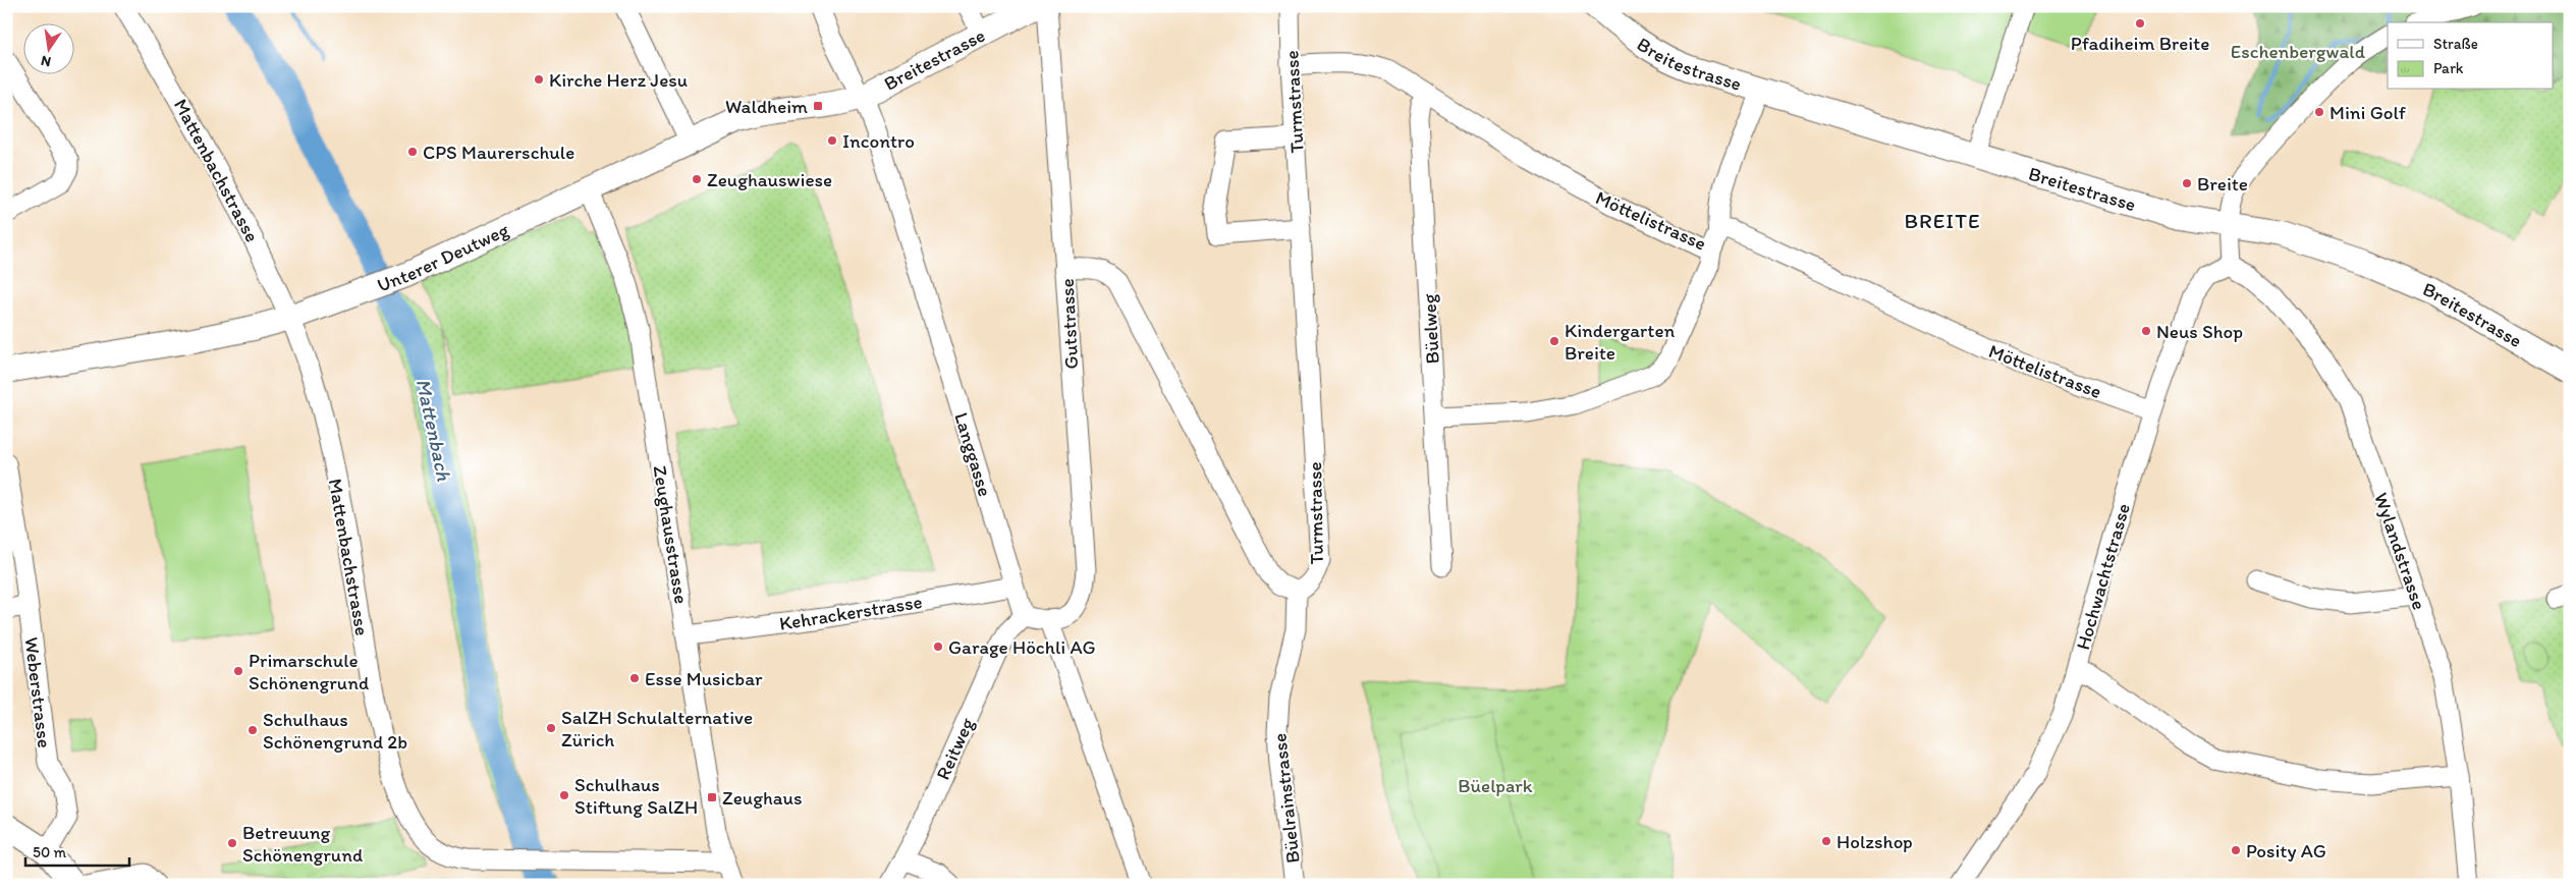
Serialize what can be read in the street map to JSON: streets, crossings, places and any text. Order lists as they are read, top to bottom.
{
  "streets": {
    "main road": ["Breitestrasse", "Unterer Deutweg"],
    "street": [
      "Turmstrasse",
      "Mattenbachstrasse",
      "Möttelistrasse",
      "Gutstrasse",
      "Büelweg",
      "Langgasse",
      "Zeughausstrasse",
      "Wylandstrasse",
      "Hochwachtstrasse",
      "Kehrackerstrasse",
      "Weberstrasse",
      "Reitweg",
      "Büelrainstrasse"
    ]
  },
  "crossings": [
    ["Breitestrasse", "Unterer Deutweg"],
    ["Breitestrasse", "Langgasse"],
    ["Turmstrasse", "Möttelistrasse"],
    ["Turmstrasse", "Gutstrasse"],
    ["Turmstrasse", "Büelrainstrasse"],
    ["Mattenbachstrasse", "Unterer Deutweg"],
    ["Mattenbachstrasse", "Zeughausstrasse"],
    ["Möttelistrasse", "Büelweg"],
    ["Möttelistrasse", "Hochwachtstrasse"],
    ["Unterer Deutweg", "Langgasse"],
    ["Unterer Deutweg", "Zeughausstrasse"],
    ["Langgasse", "Kehrackerstrasse"],
    ["Langgasse", "Reitweg"],
    ["Zeughausstrasse", "Kehrackerstrasse"],
    ["Wylandstrasse", "Hochwachtstrasse"]
  ],
  "districts": ["BREITE"],
  "water": ["Mattenbach"],
  "parks": ["Eschenbergwald", "Büelpark"],
  "places": {
    "other": [
      "Pfadiheim Breite",
      "Kirche Herz Jesu",
      "Mini Golf",
      "Incontro",
      "CPS Maurerschule",
      "Zeughauswiese",
      "Breite",
      "Neus Shop",
      "Kindergarten Breite",
      "Garage Höchli AG",
      "Primarschule Schönengrund",
      "Esse Musicbar",
      "SalZH Schulalternative Zürich",
      "Schulhaus Schönengrund 2b",
      "Schulhaus Stiftung SalZH",
      "Holzshop",
      "Betreuung Schönengrund",
      "Posity AG"
    ],
    "transit": ["Waldheim", "Zeughaus"]
  },
  "legend": ["Straße", "Park"],
  "scale_bar": "50 m",
  "north": "bottom"
}
